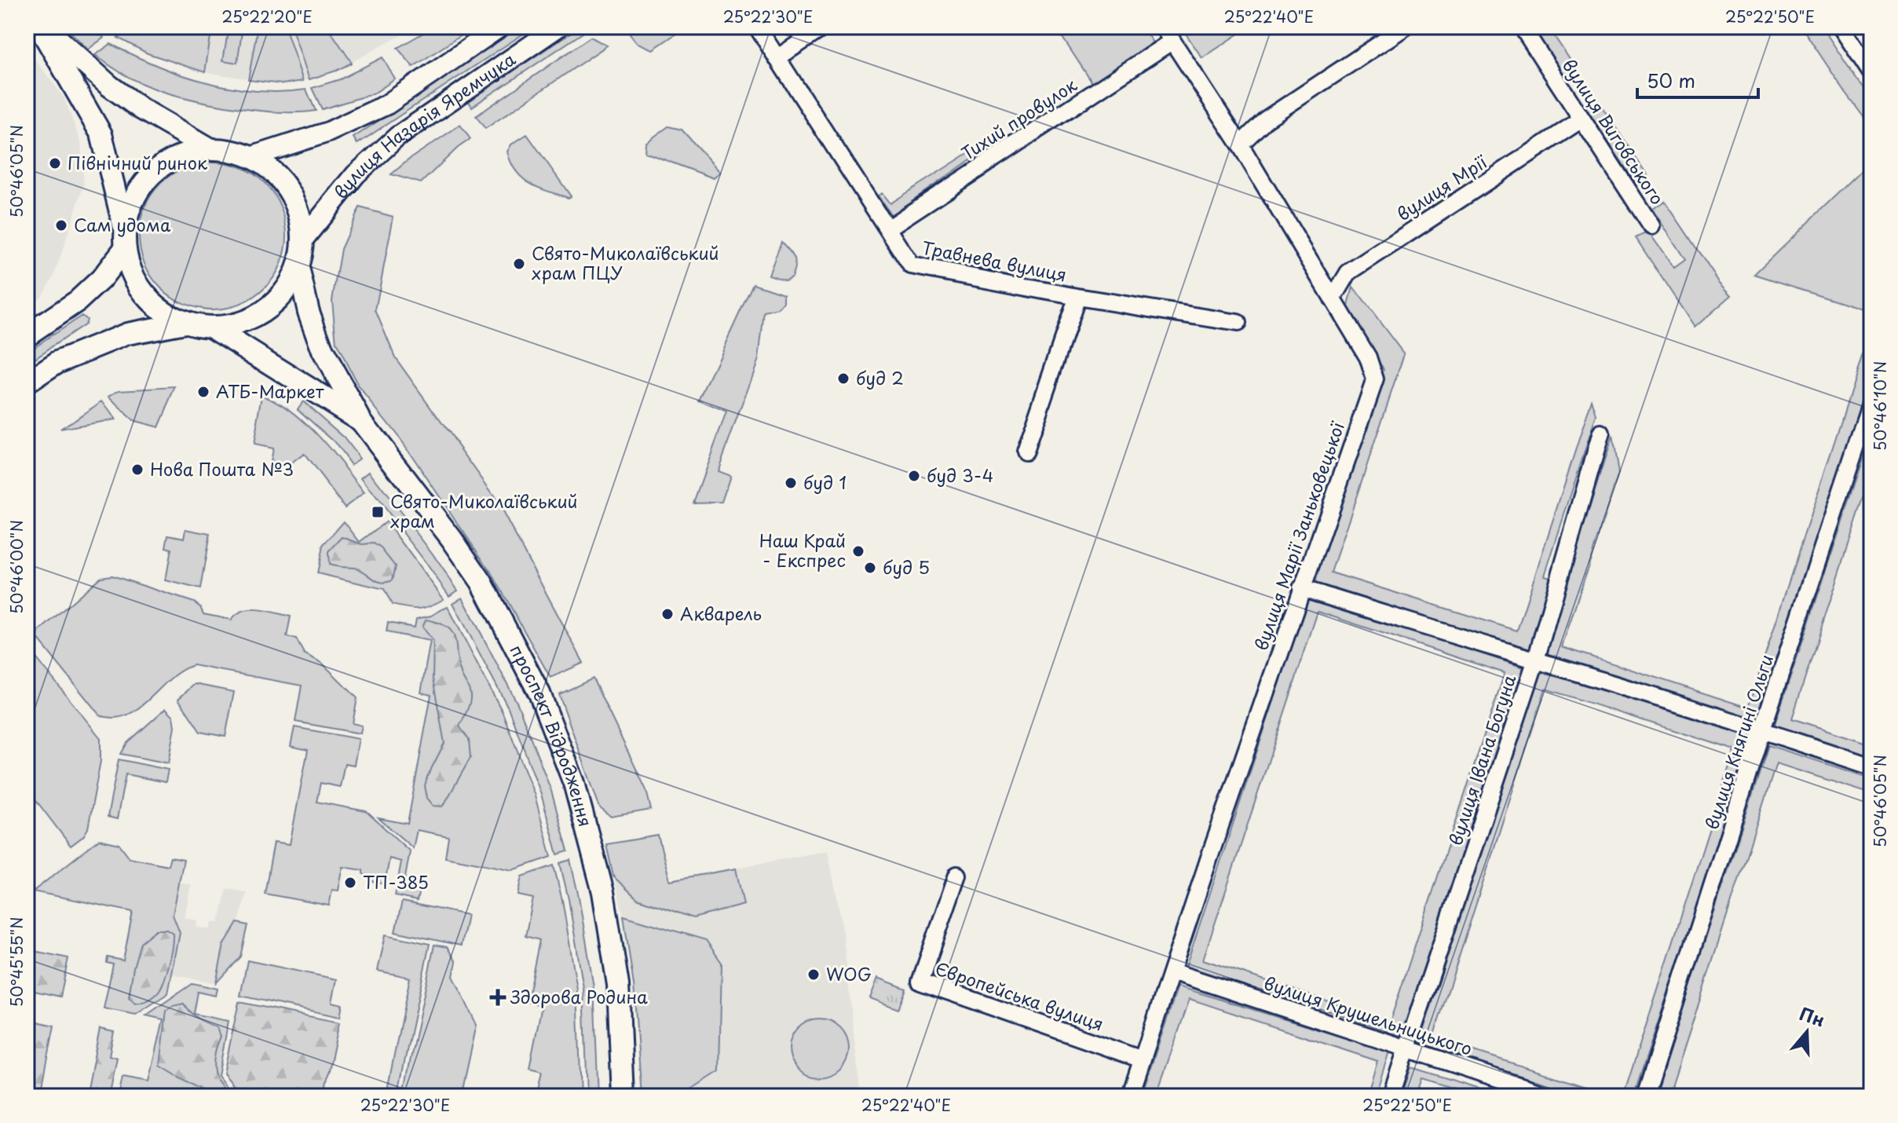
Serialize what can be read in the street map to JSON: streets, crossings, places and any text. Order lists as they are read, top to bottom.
{
  "streets": {
    "main road": ["проспект Відродження"],
    "street": [
      "Тихий провулок",
      "вулиця Назарія Яремчука",
      "вулиця Виговського",
      "вулиця Мрії",
      "Травнева вулиця",
      "вулиця Марії Заньковецької",
      "вулиця Княгині Ольги",
      "вулиця Івана Богуна",
      "Європейська вулиця",
      "вулиця Крушельницького"
    ]
  },
  "crossings": [
    ["Тихий провулок", "Травнева вулиця"],
    ["Тихий провулок", "вулиця Марії Заньковецької"],
    ["вулиця Виговського", "вулиця Мрії"],
    ["вулиця Мрії", "вулиця Марії Заньковецької"],
    ["вулиця Марії Заньковецької", "Європейська вулиця"],
    ["вулиця Марії Заньковецької", "вулиця Крушельницького"],
    ["вулиця Івана Богуна", "вулиця Крушельницького"]
  ],
  "places": {
    "other": [
      "Північний ринок",
      "Сам удома",
      "Свято-Миколаївський храм ПЦУ",
      "буд 2",
      "АТБ-Маркет",
      "Нова Пошта №3",
      "буд 3-4",
      "буд 1",
      "Наш Край - Експрес",
      "буд 5",
      "Акварель",
      "ТП-385",
      "WOG"
    ],
    "transit": ["Свято-Миколаївський храм"],
    "health": ["Здорова Родина"]
  },
  "scale_bar": "50 m",
  "north": "top",
  "coordinates": [
    "25°22'20\"E",
    "25°22'30\"E",
    "25°22'40\"E",
    "25°22'50\"E",
    "50°46'05\"N",
    "50°46'10\"N",
    "50°46'00\"N",
    "50°45'55\"N"
  ]
}
